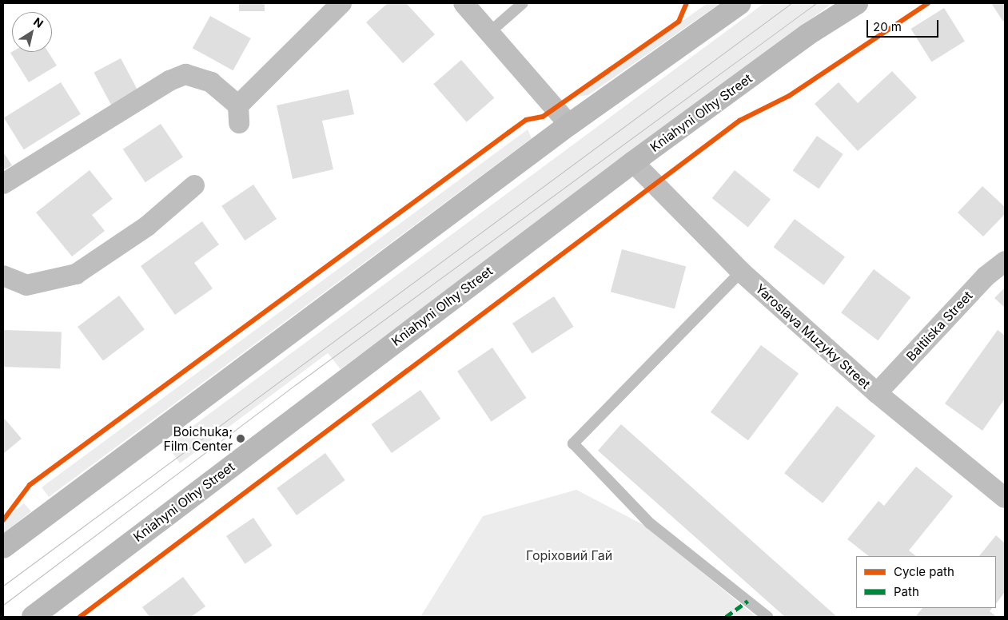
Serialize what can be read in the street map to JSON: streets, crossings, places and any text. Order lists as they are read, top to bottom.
{
  "streets": {
    "main road": ["Kniahyni Olhy Street"],
    "street": ["Baltiiska Street", "Yaroslava Muzyky Street"]
  },
  "crossings": [
    ["Kniahyni Olhy Street", "Yaroslava Muzyky Street"],
    ["Baltiiska Street", "Yaroslava Muzyky Street"]
  ],
  "parks": ["Горіховий Гай"],
  "places": ["Boichuka; Film Center"],
  "legend": ["Cycle path", "Path"],
  "scale_bar": "20 m",
  "north": "top right"
}
